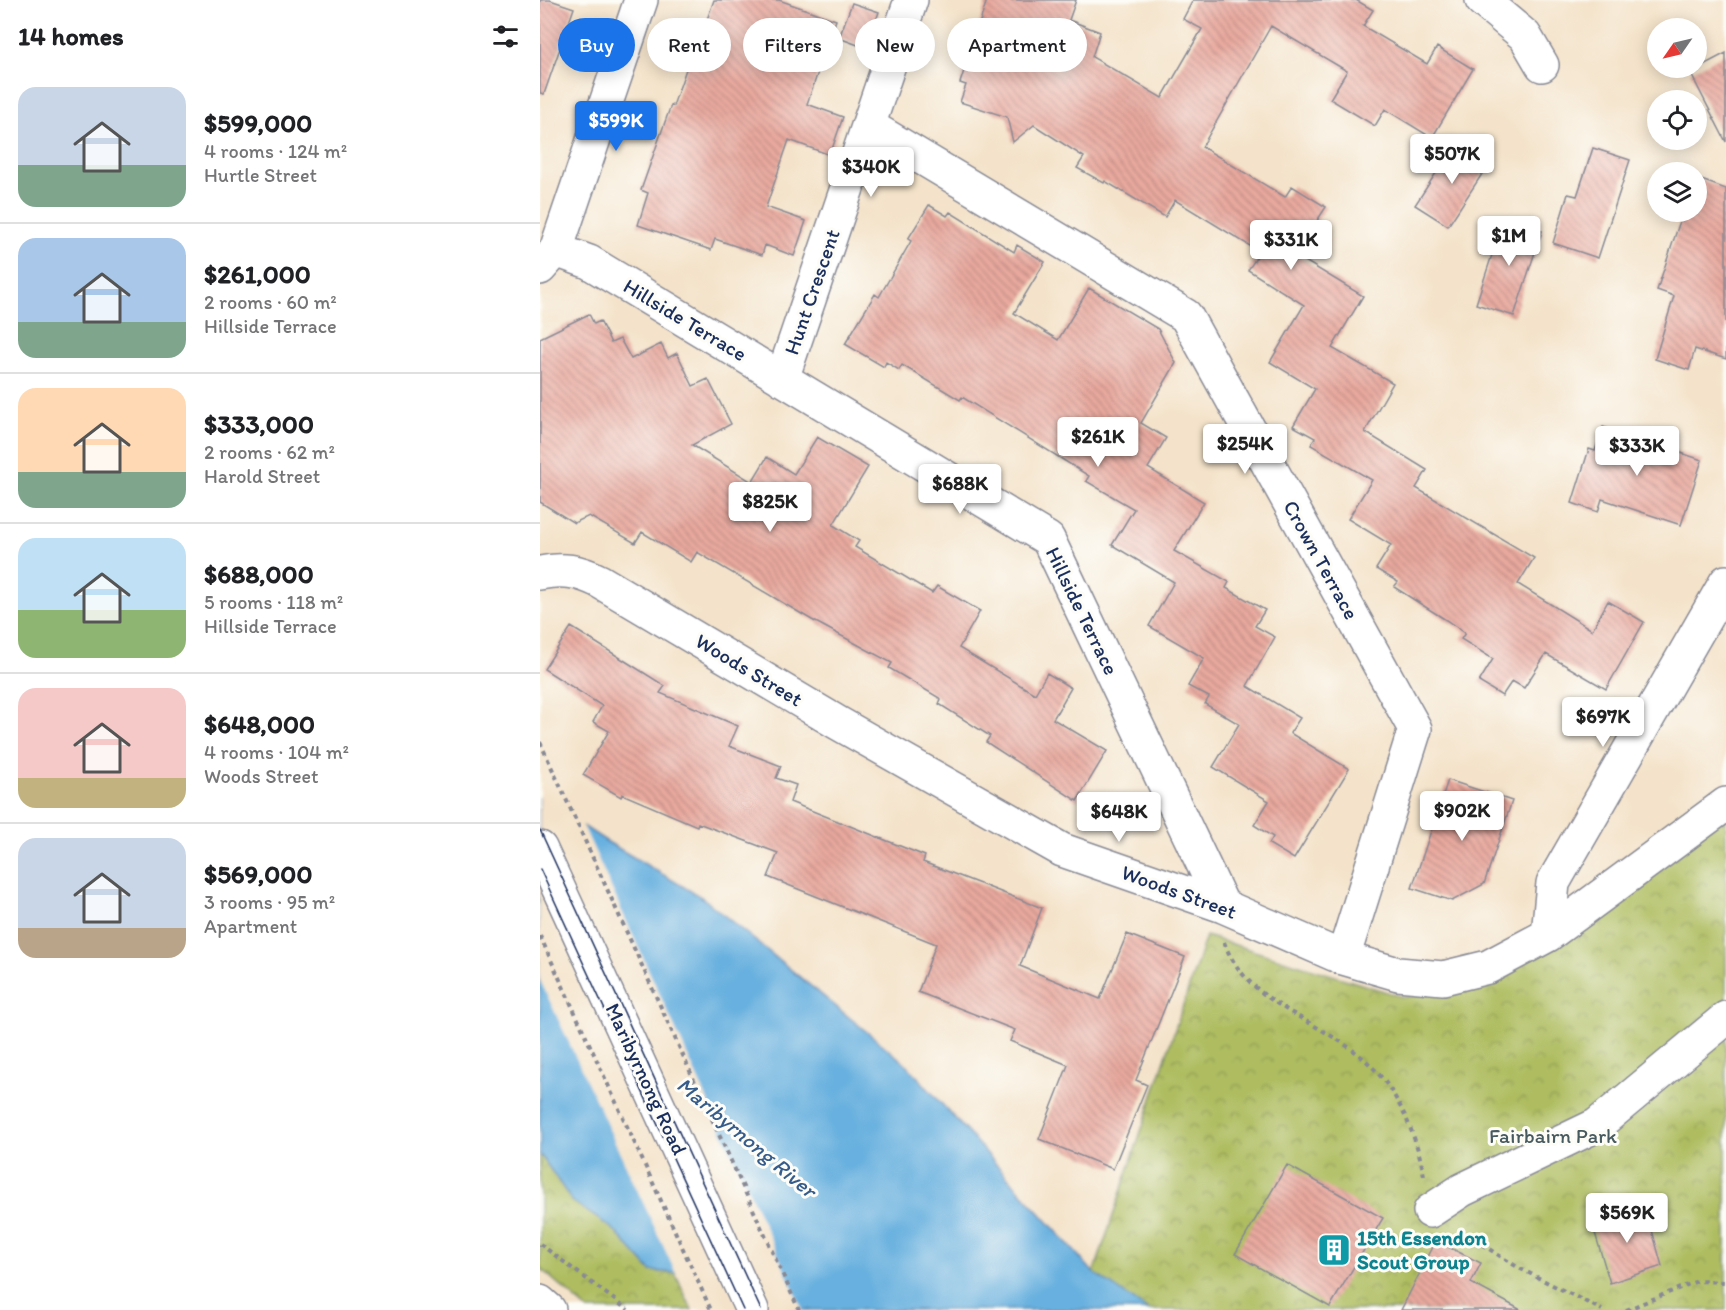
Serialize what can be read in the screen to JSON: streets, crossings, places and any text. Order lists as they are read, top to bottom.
{
  "streets": {
    "street": [
      "Hunt Crescent",
      "Hillside Terrace",
      "Crown Terrace",
      "Woods Street",
      "Maribyrnong Road"
    ]
  },
  "crossings": [
    ["Hunt Crescent", "Hillside Terrace"],
    ["Hunt Crescent", "Crown Terrace"],
    ["Hillside Terrace", "Woods Street"],
    ["Crown Terrace", "Woods Street"]
  ],
  "water": ["Maribyrnong River"],
  "parks": ["Fairbairn Park"],
  "places": {
    "building": ["15th Essendon Scout Group"]
  },
  "north": "bottom left",
  "page": {
    "heading": "14 homes",
    "chip": [
      "Buy",
      "Rent",
      "Filters",
      "New",
      "Apartment"
    ],
    "list": [
      {
        "name": "$599,000",
        "note": "4 rooms · 124 m² · Hurtle Street"
      },
      {
        "name": "$261,000",
        "note": "2 rooms · 60 m² · Hillside Terrace"
      },
      {
        "name": "$333,000",
        "note": "2 rooms · 62 m² · Harold Street"
      },
      {
        "name": "$688,000",
        "note": "5 rooms · 118 m² · Hillside Terrace"
      },
      {
        "name": "$648,000",
        "note": "4 rooms · 104 m² · Woods Street"
      },
      {
        "name": "$569,000",
        "note": "3 rooms · 95 m² · Apartment"
      }
    ],
    "price": [
      "$599K",
      "$507K",
      "$340K",
      "$1M",
      "$331K",
      "$261K",
      "$254K",
      "$333K",
      "$688K",
      "$825K",
      "$697K",
      "$902K",
      "$648K",
      "$569K"
    ]
  }
}
